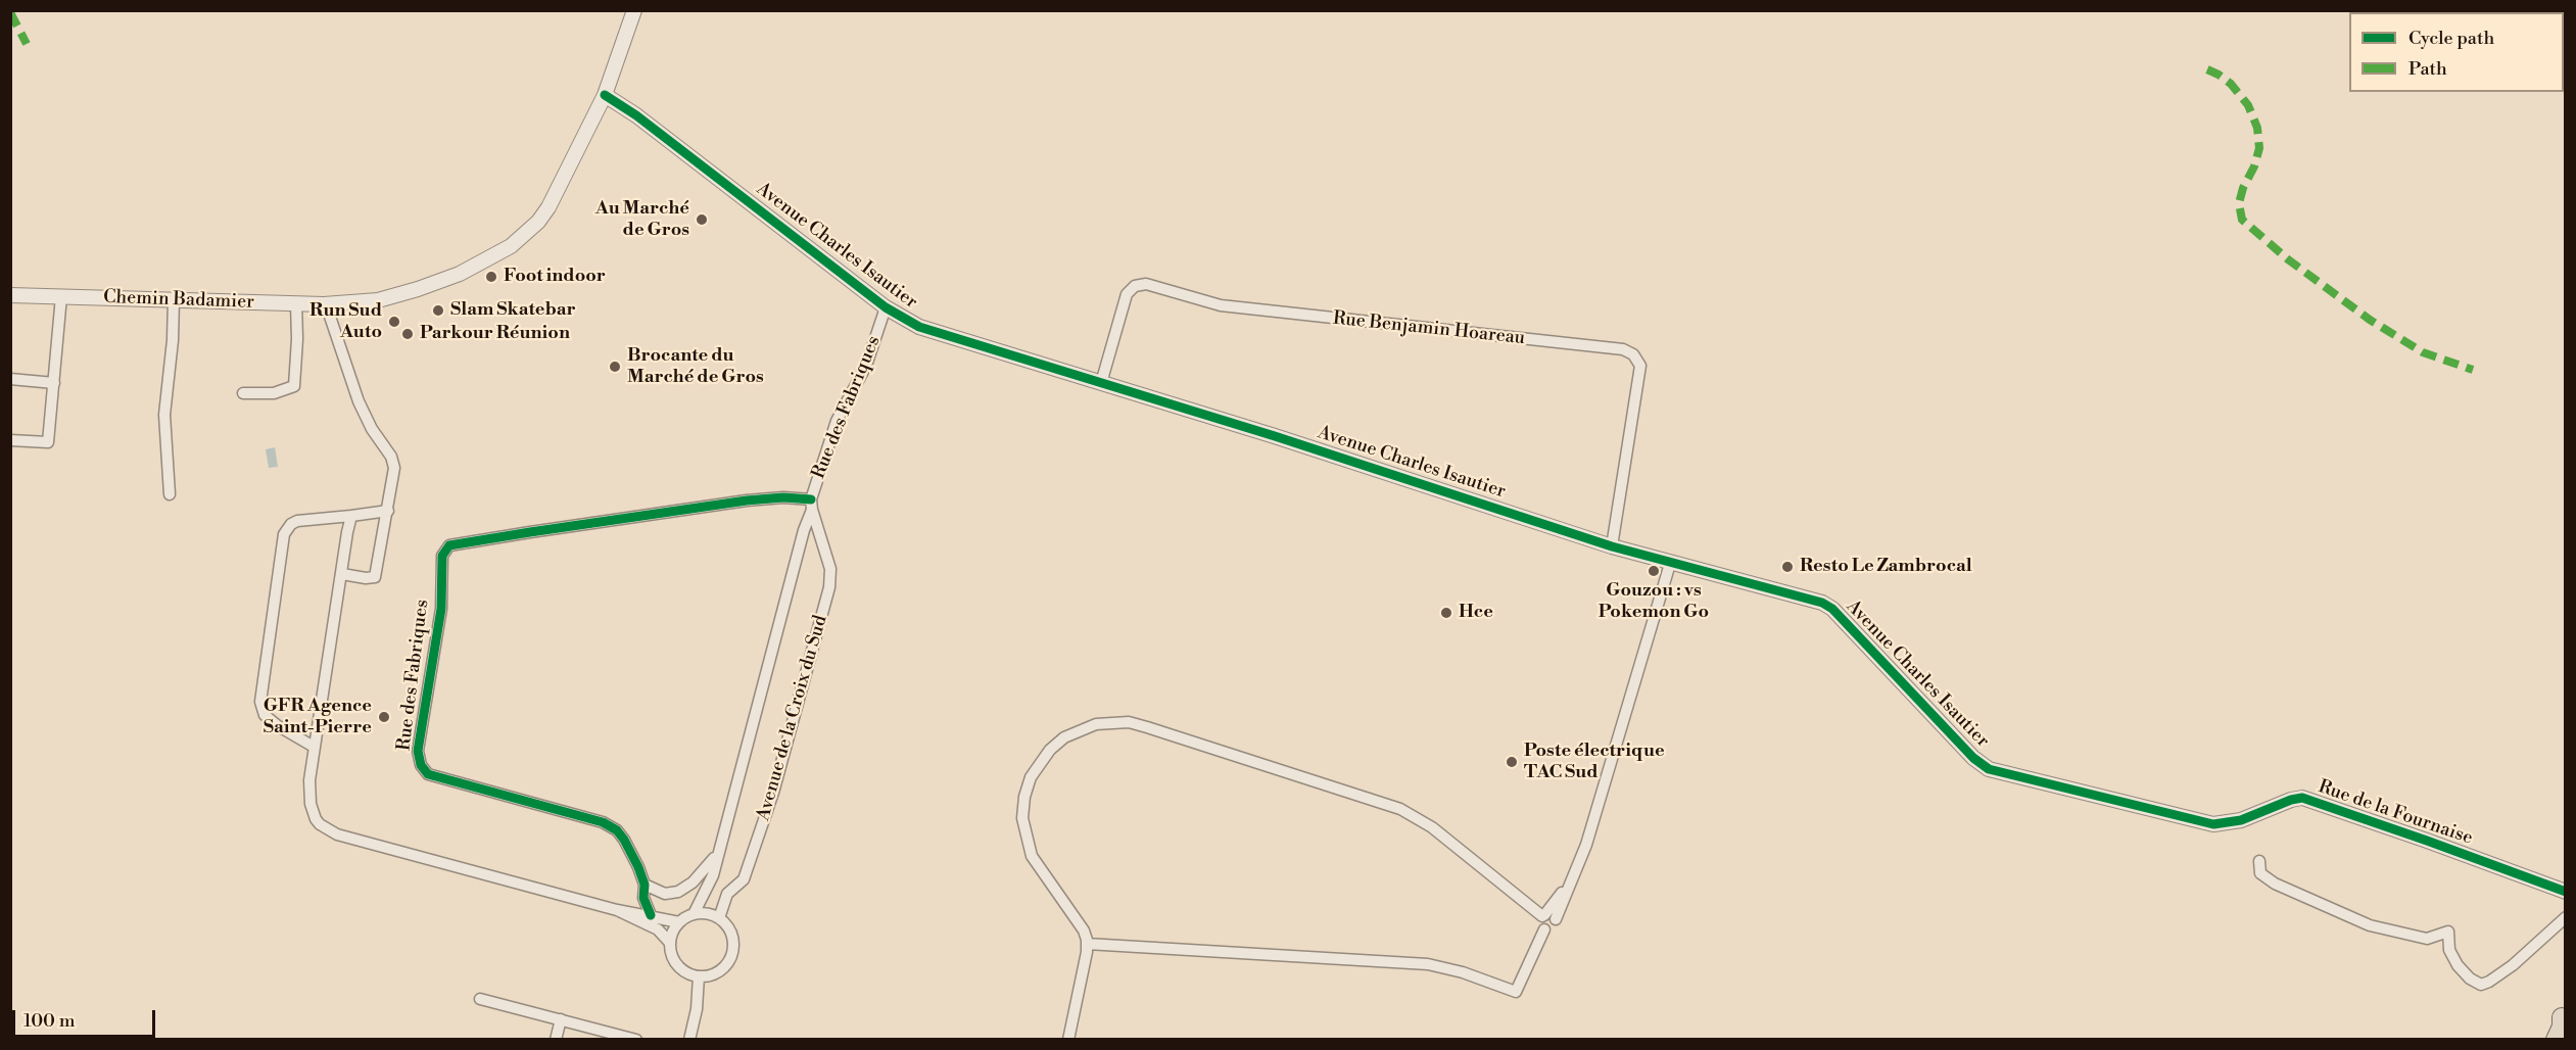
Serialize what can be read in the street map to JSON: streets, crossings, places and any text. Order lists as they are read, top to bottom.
{
  "streets": {
    "street": [
      "Avenue Charles Isautier",
      "Chemin Badamier",
      "Rue Benjamin Hoareau",
      "Rue des Fabriques",
      "Avenue de la Croix du Sud",
      "Rue de la Fournaise"
    ]
  },
  "crossings": [
    ["Avenue Charles Isautier", "Chemin Badamier"],
    ["Avenue Charles Isautier", "Rue Benjamin Hoareau"],
    ["Avenue Charles Isautier", "Rue des Fabriques"],
    ["Avenue Charles Isautier", "Rue de la Fournaise"],
    ["Rue des Fabriques", "Avenue de la Croix du Sud"]
  ],
  "places": [
    "Au Marché de Gros",
    "Foot indoor",
    "Slam Skatebar",
    "Run Sud Auto",
    "Parkour Réunion",
    "Brocante du Marché de Gros",
    "Resto Le Zambrocal",
    "Gouzou : vs Pokemon Go",
    "Hce",
    "GFR Agence Saint-Pierre",
    "Poste électrique TAC Sud"
  ],
  "legend": ["Cycle path", "Path"],
  "scale_bar": "100 m"
}
